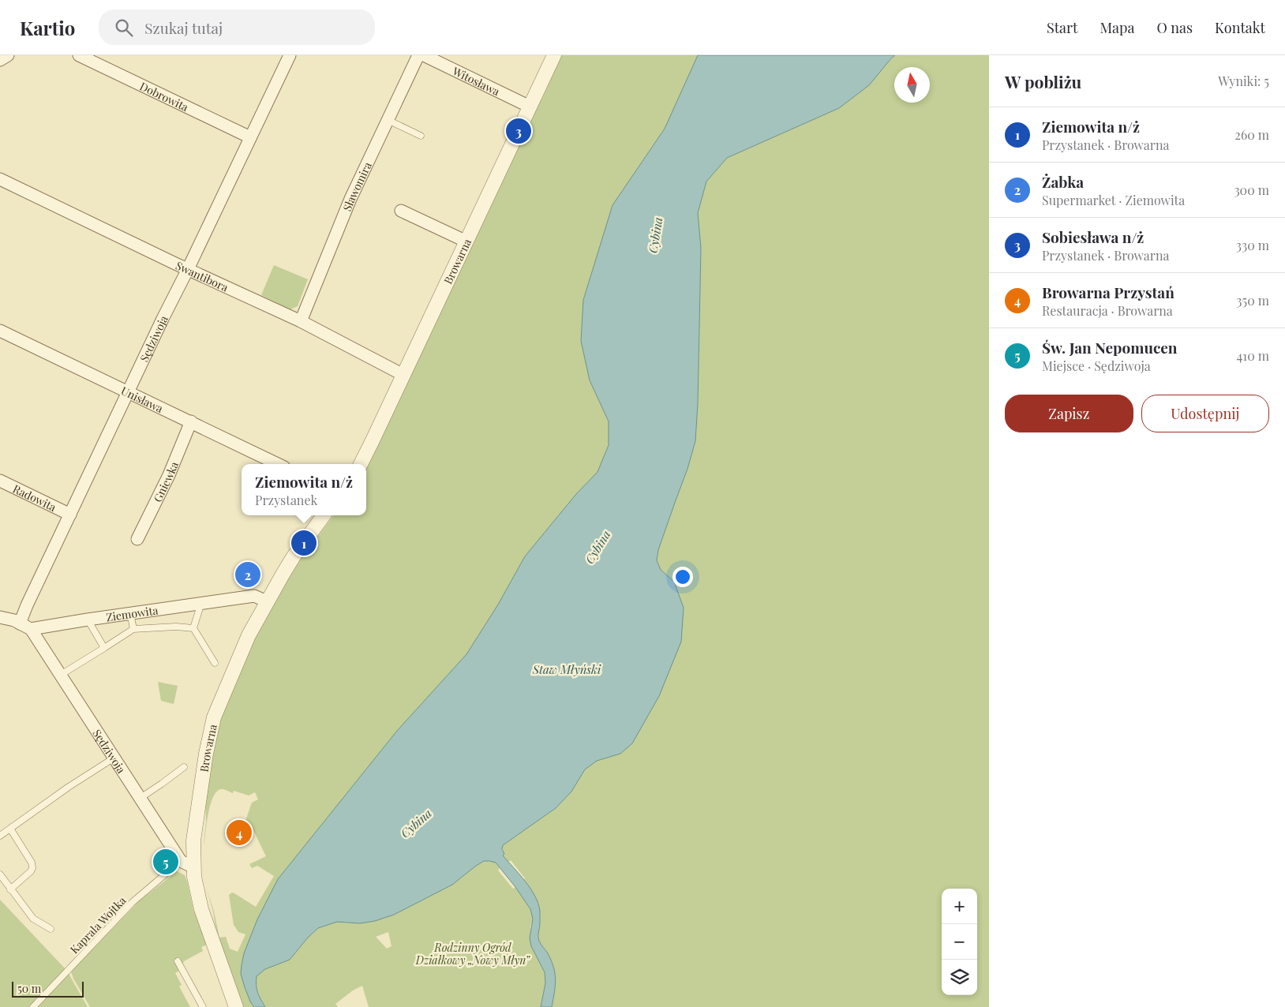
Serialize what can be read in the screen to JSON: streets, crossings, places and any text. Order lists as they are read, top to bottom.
{
  "streets": {
    "street": [
      "Witosława",
      "Dobrowita",
      "Sławomira",
      "Browarna",
      "Swantibora",
      "Sędziwoja",
      "Unisława",
      "Gniewka",
      "Radowita",
      "Ziemowita"
    ],
    "lane": ["Kaprala Wojtka"]
  },
  "crossings": [
    ["Witosława", "Browarna"],
    ["Dobrowita", "Sędziwoja"],
    ["Sławomira", "Swantibora"],
    ["Browarna", "Swantibora"],
    ["Browarna", "Sędziwoja"],
    ["Browarna", "Ziemowita"],
    ["Swantibora", "Sędziwoja"],
    ["Sędziwoja", "Unisława"],
    ["Sędziwoja", "Radowita"],
    ["Sędziwoja", "Ziemowita"],
    ["Sędziwoja", "Kaprala Wojtka"],
    ["Unisława", "Gniewka"]
  ],
  "water": ["Cybina", "Staw Młyński"],
  "parks": ["Rodzinny Ogród Działkowy „Nowy Młyn”"],
  "scale_bar": "50 m",
  "north": "top",
  "page": {
    "header": "Kartio",
    "search": "Szukaj tutaj",
    "nav": [
      "Start",
      "Mapa",
      "O nas",
      "Kontakt"
    ],
    "heading": ["W pobliżu", "Wyniki: 5"],
    "list": [
      {
        "mark": "1",
        "name": "Ziemowita n/ż",
        "note": "Przystanek · Browarna",
        "value": "260 m"
      },
      {
        "mark": "2",
        "name": "Żabka",
        "note": "Supermarket · Ziemowita",
        "value": "300 m"
      },
      {
        "mark": "3",
        "name": "Sobiesława n/ż",
        "note": "Przystanek · Browarna",
        "value": "330 m"
      },
      {
        "mark": "4",
        "name": "Browarna Przystań",
        "note": "Restauracja · Browarna",
        "value": "350 m"
      },
      {
        "mark": "5",
        "name": "Św. Jan Nepomucen",
        "note": "Miejsce · Sędziwoja",
        "value": "410 m"
      }
    ],
    "pins": [
      "3",
      "1",
      "2",
      "4",
      "5"
    ],
    "buttons": ["Zapisz", "Udostępnij"],
    "popup": ["Ziemowita n/ż", "Przystanek"],
    "map_buttons": ["+", "−"],
    "scale": "50 m"
  }
}
